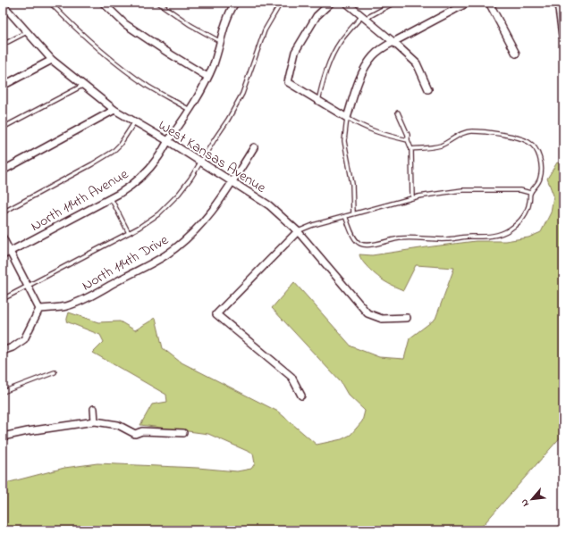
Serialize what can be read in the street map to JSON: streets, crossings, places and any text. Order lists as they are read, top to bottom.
{
  "streets": {
    "street": ["West Kansas Avenue", "North 114th Avenue", "North 114th Drive"]
  },
  "crossings": [
    ["West Kansas Avenue", "North 114th Avenue"],
    ["West Kansas Avenue", "North 114th Drive"]
  ],
  "north": "bottom left"
}
